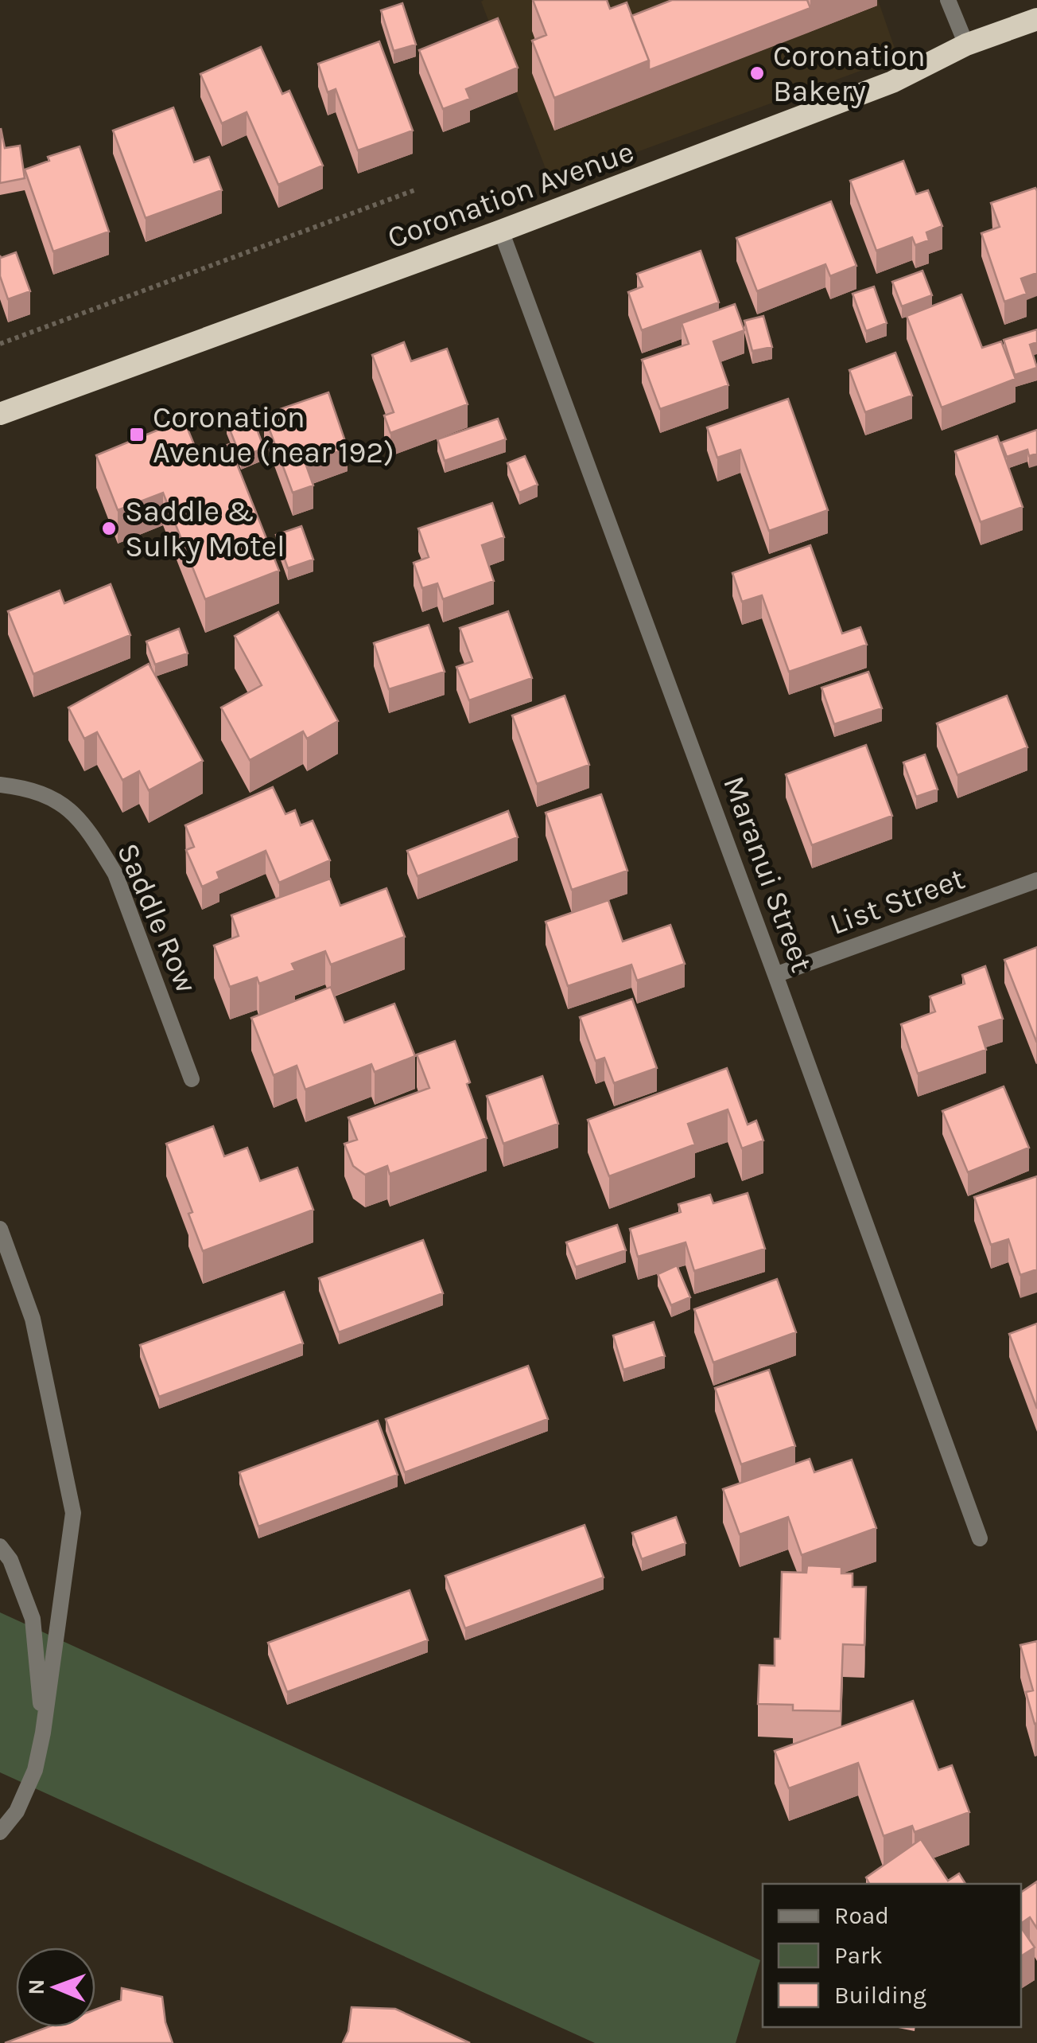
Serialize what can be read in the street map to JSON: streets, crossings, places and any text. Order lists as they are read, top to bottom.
{
  "streets": {
    "highway": ["Coronation Avenue"],
    "street": ["Maranui Street", "List Street", "Saddle Row"]
  },
  "crossings": [
    ["Coronation Avenue", "Maranui Street"],
    ["Maranui Street", "List Street"]
  ],
  "places": {
    "other": ["Coronation Bakery", "Saddle & Sulky Motel"],
    "transit": ["Coronation Avenue (near 192)"]
  },
  "legend": ["Road", "Park", "Building"],
  "north": "left"
}
